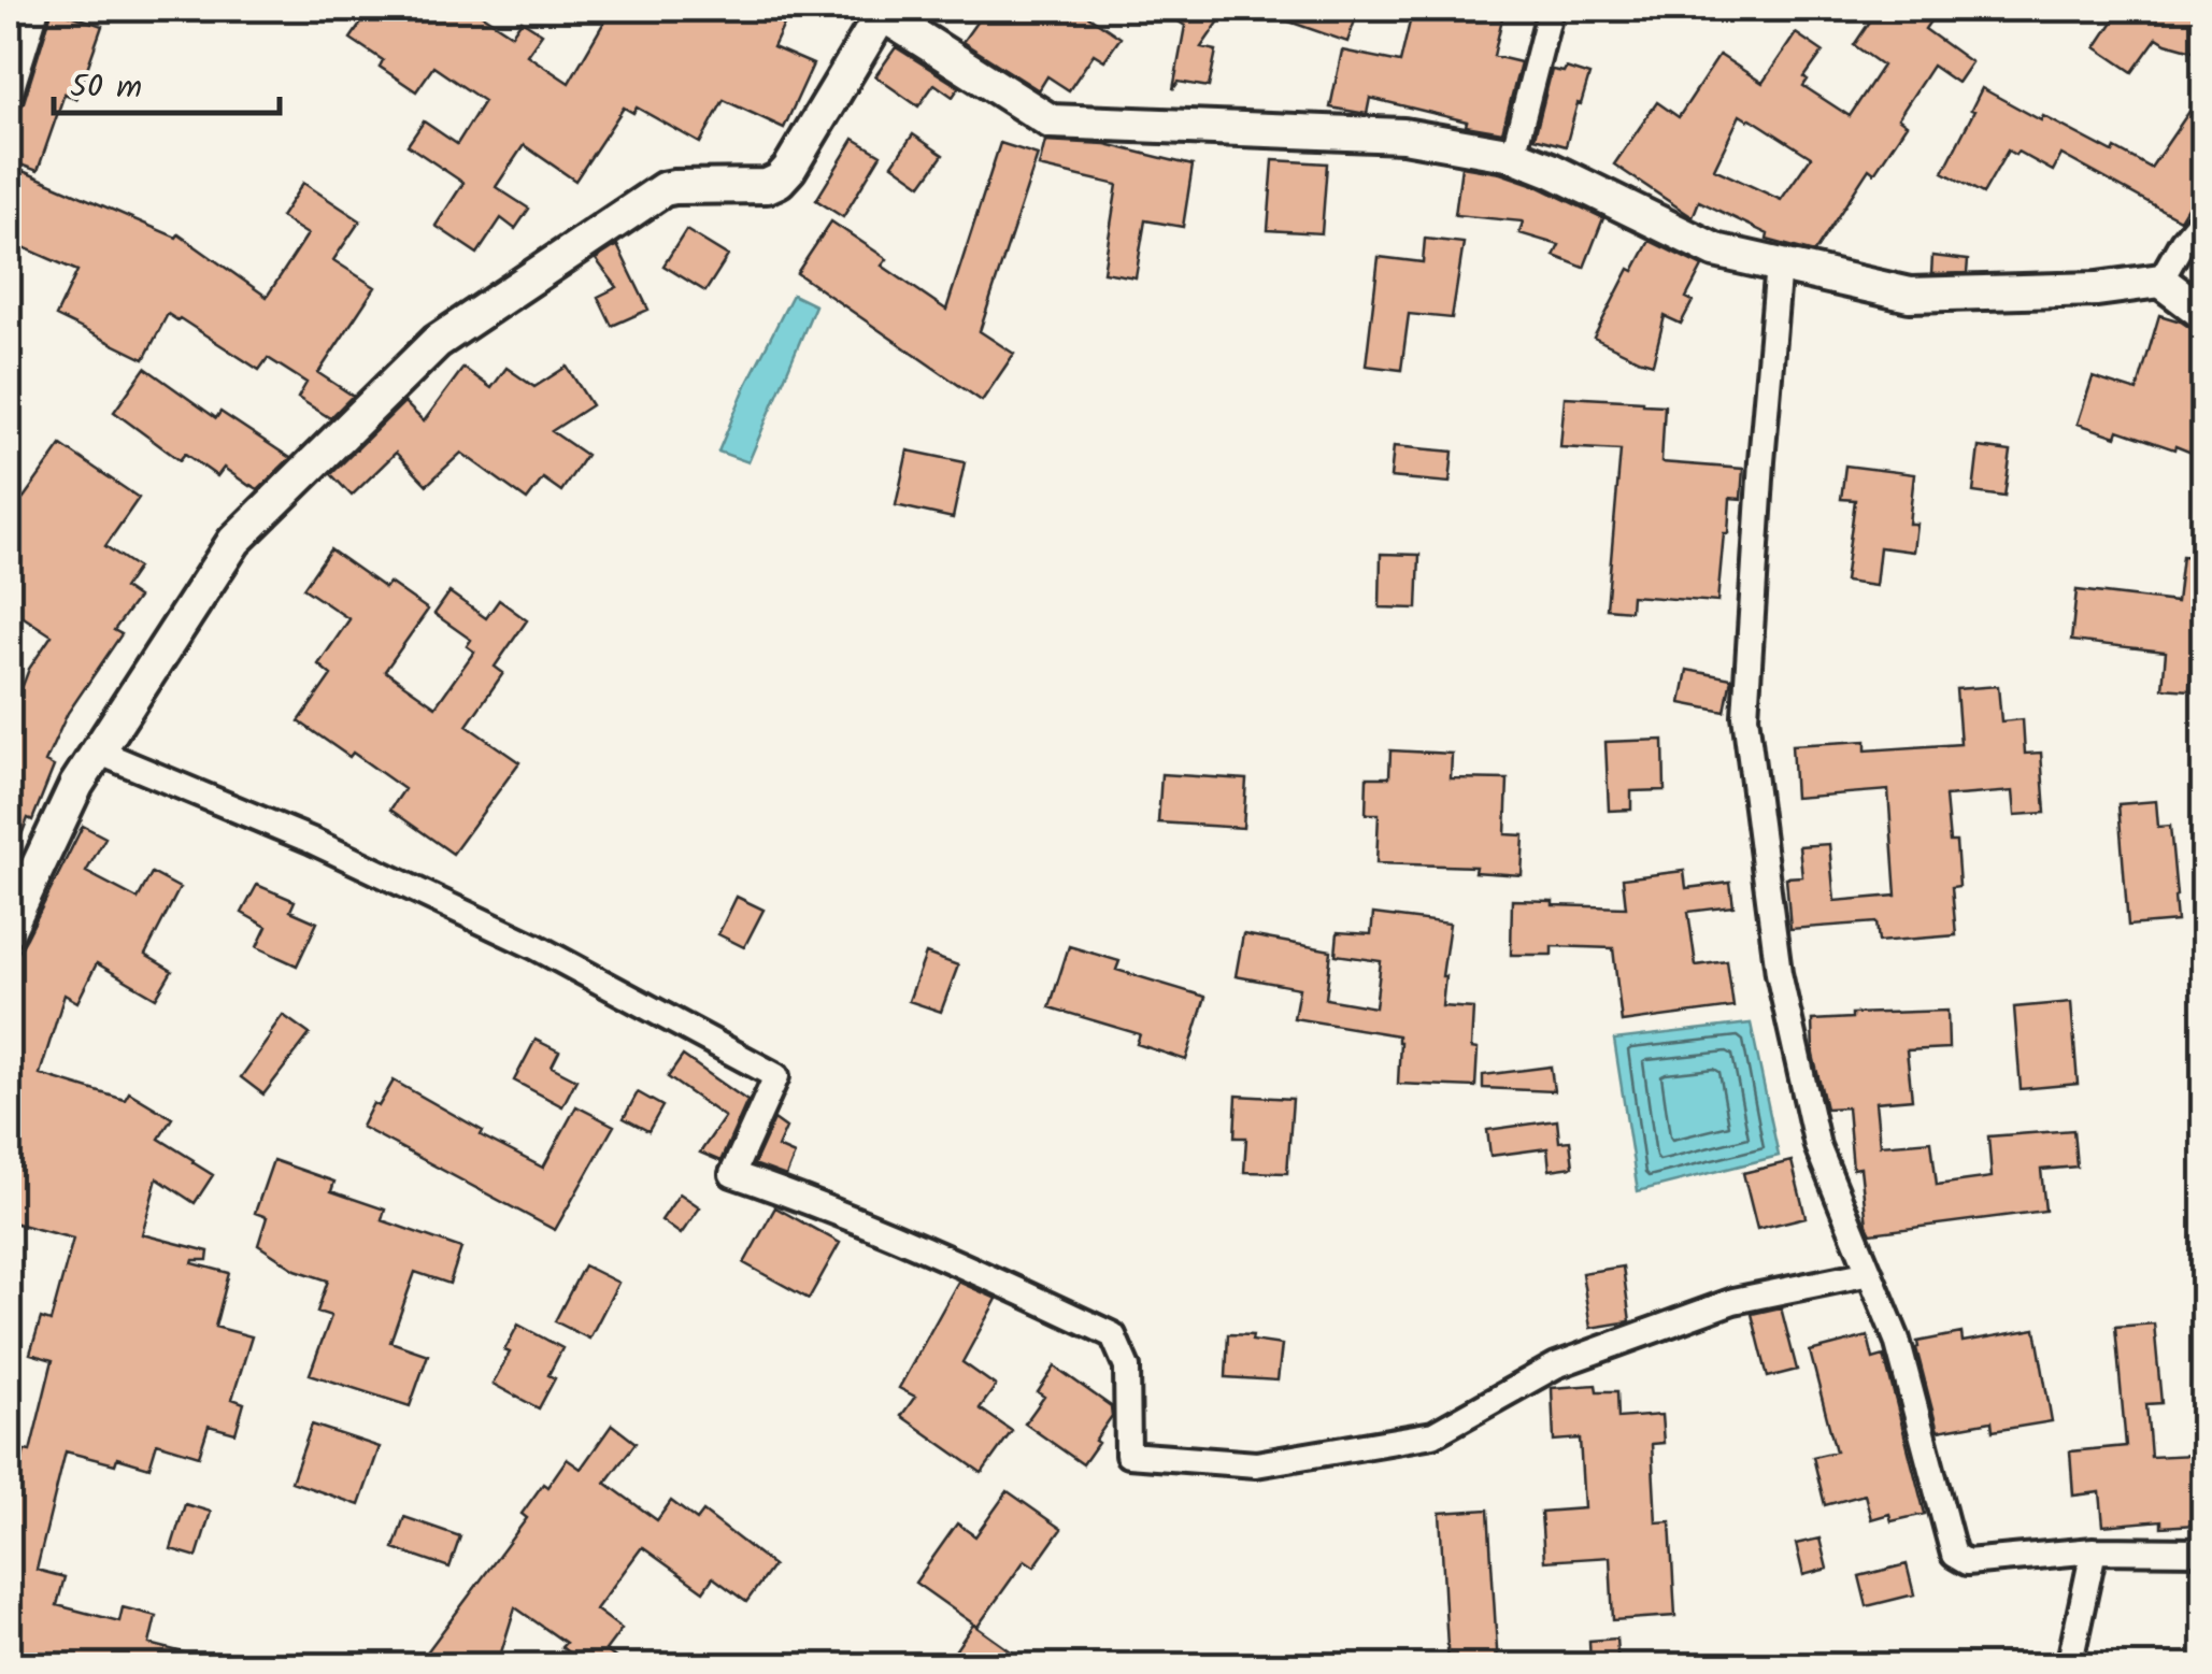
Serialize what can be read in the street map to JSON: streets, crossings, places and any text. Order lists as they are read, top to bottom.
{
  "scale_bar": "50 m"
}
